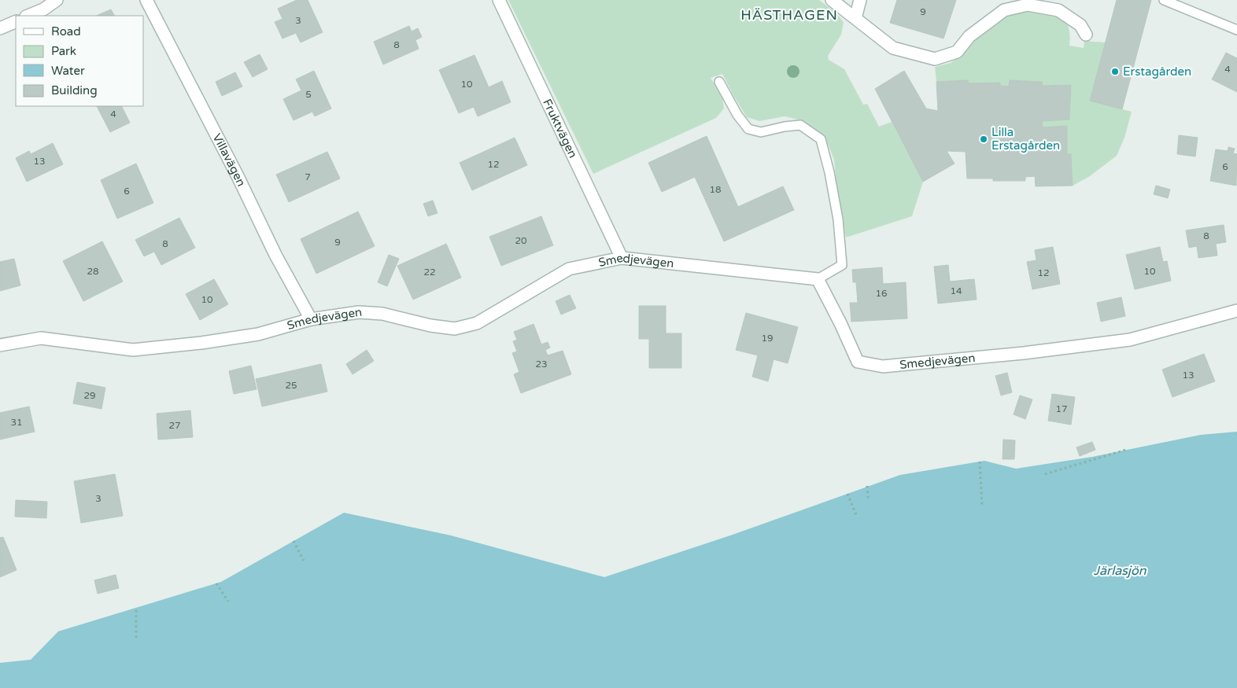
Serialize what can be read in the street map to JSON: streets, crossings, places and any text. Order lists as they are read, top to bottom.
{
  "streets": {
    "street": ["Fruktvägen", "Villavägen", "Smedjevägen"]
  },
  "crossings": [
    ["Fruktvägen", "Smedjevägen"],
    ["Villavägen", "Smedjevägen"]
  ],
  "districts": ["HÄSTHAGEN"],
  "water": ["Järlasjön"],
  "places": ["Erstagården", "Lilla Erstagården"],
  "house_numbers": [
    "9",
    "3",
    "8",
    "4",
    "10",
    "5",
    "4",
    "13",
    "12",
    "6",
    "7",
    "18",
    "6",
    "8",
    "20",
    "9",
    "8",
    "28",
    "10",
    "22",
    "12",
    "14",
    "16",
    "10",
    "19",
    "23",
    "13",
    "25",
    "29",
    "17",
    "31",
    "27",
    "3"
  ],
  "legend": [
    "Road",
    "Park",
    "Water",
    "Building"
  ]
}
